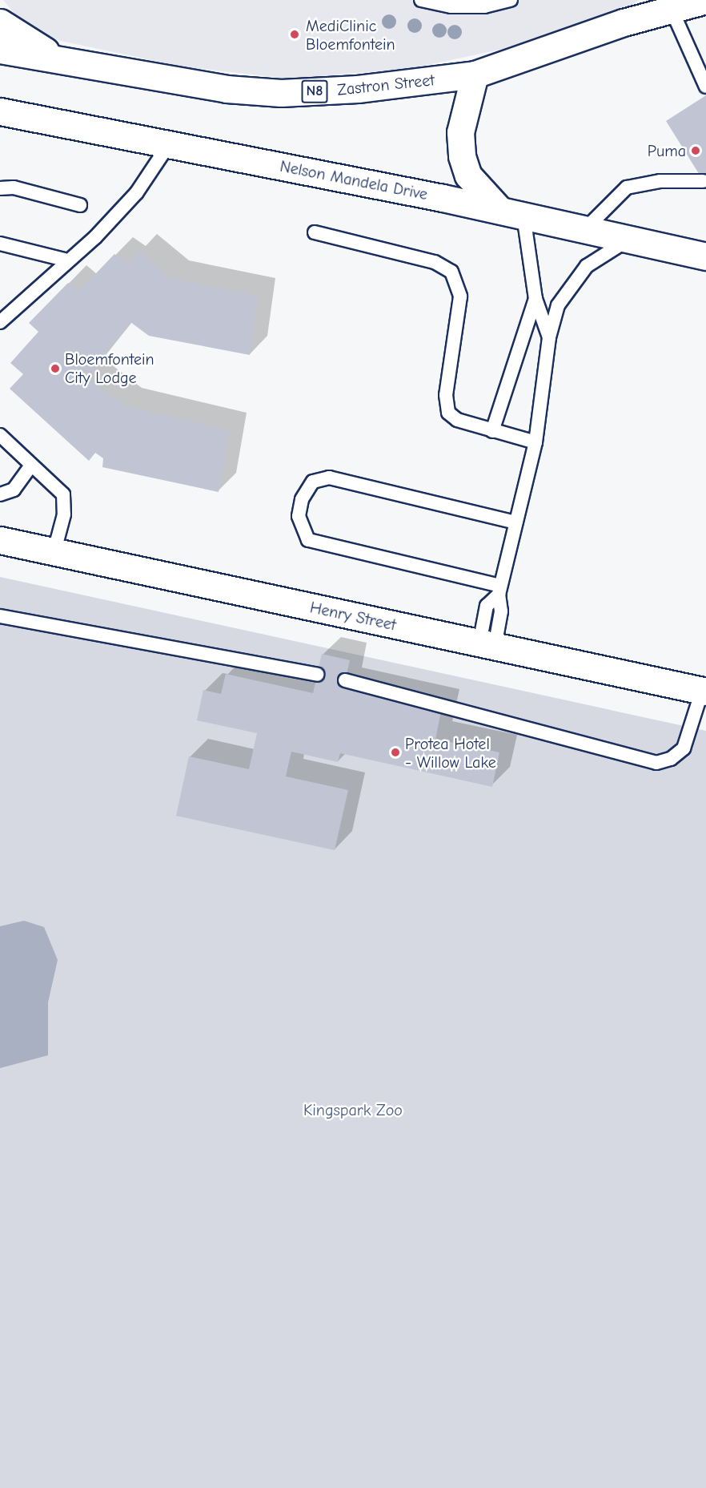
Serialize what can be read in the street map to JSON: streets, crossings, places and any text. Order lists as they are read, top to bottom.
{
  "streets": {
    "main road": [
      "Zastron Street",
      "N8",
      "Nelson Mandela Drive",
      "Henry Street"
    ]
  },
  "parks": ["Kingspark Zoo"],
  "places": [
    "MediClinic Bloemfontein",
    "Puma",
    "Bloemfontein City Lodge",
    "Protea Hotel - Willow Lake"
  ]
}
